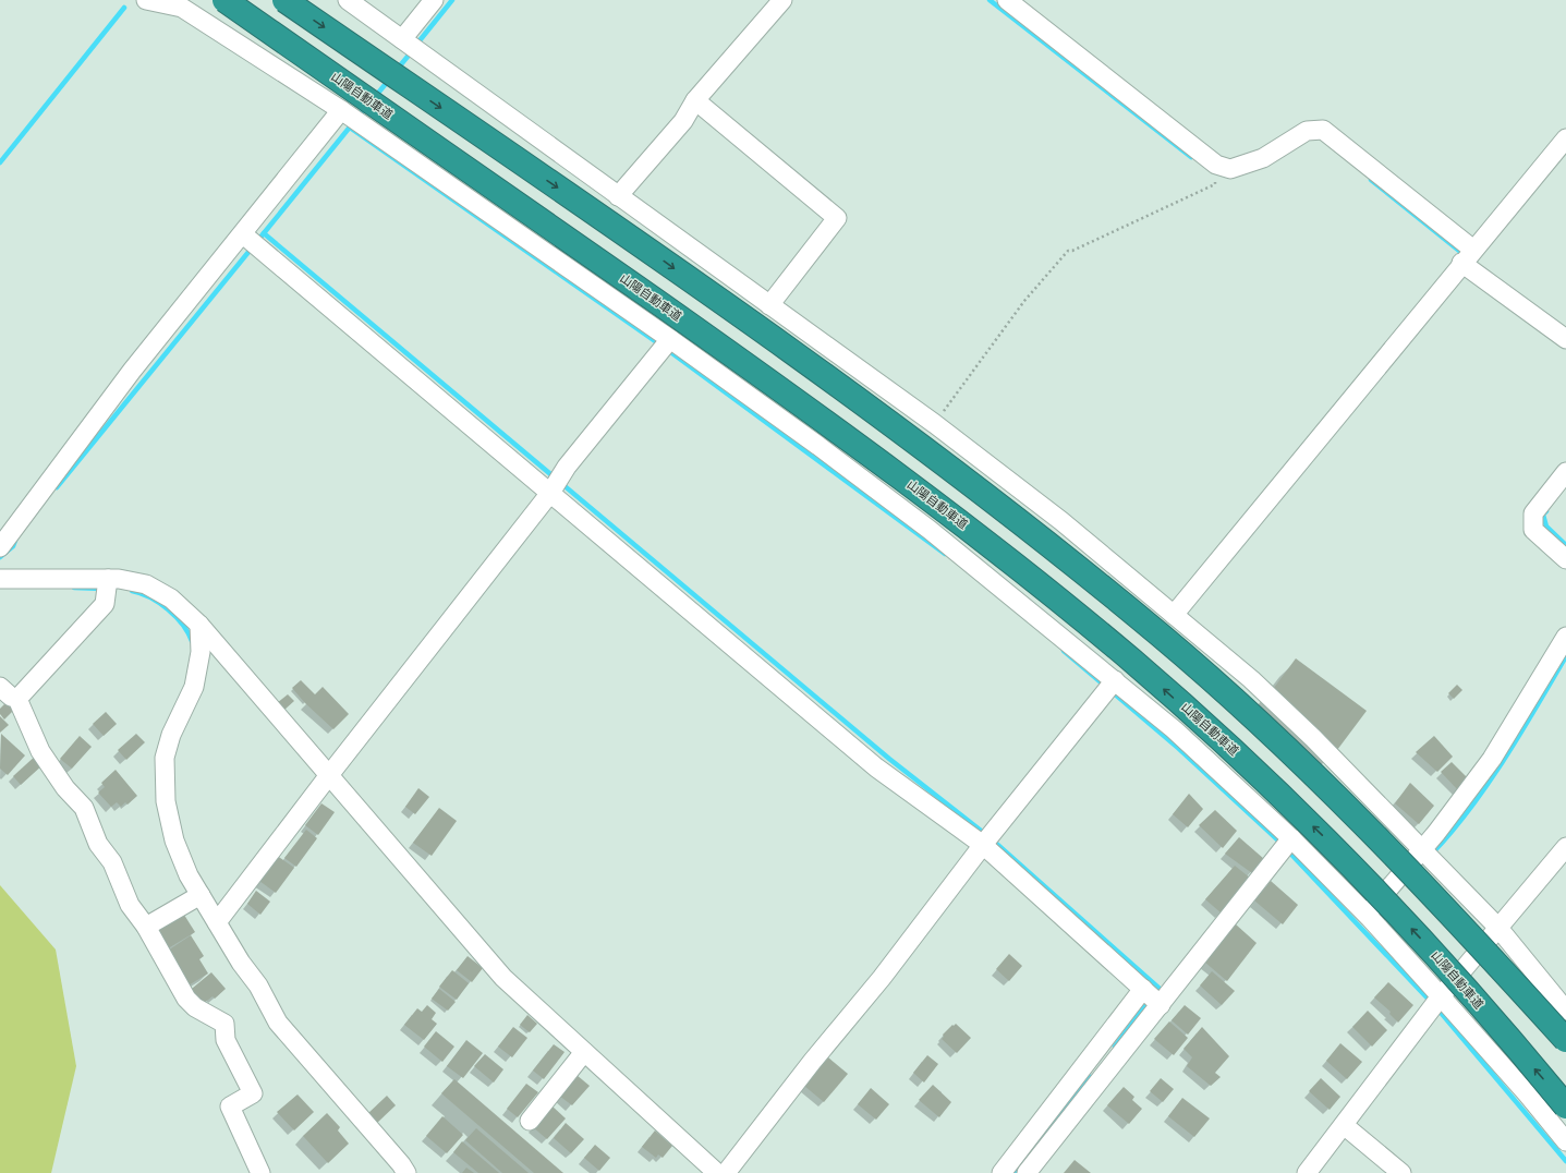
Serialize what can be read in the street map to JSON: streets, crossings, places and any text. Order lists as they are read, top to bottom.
{
  "streets": {
    "highway": ["山陽自動車道"]
  }
}
